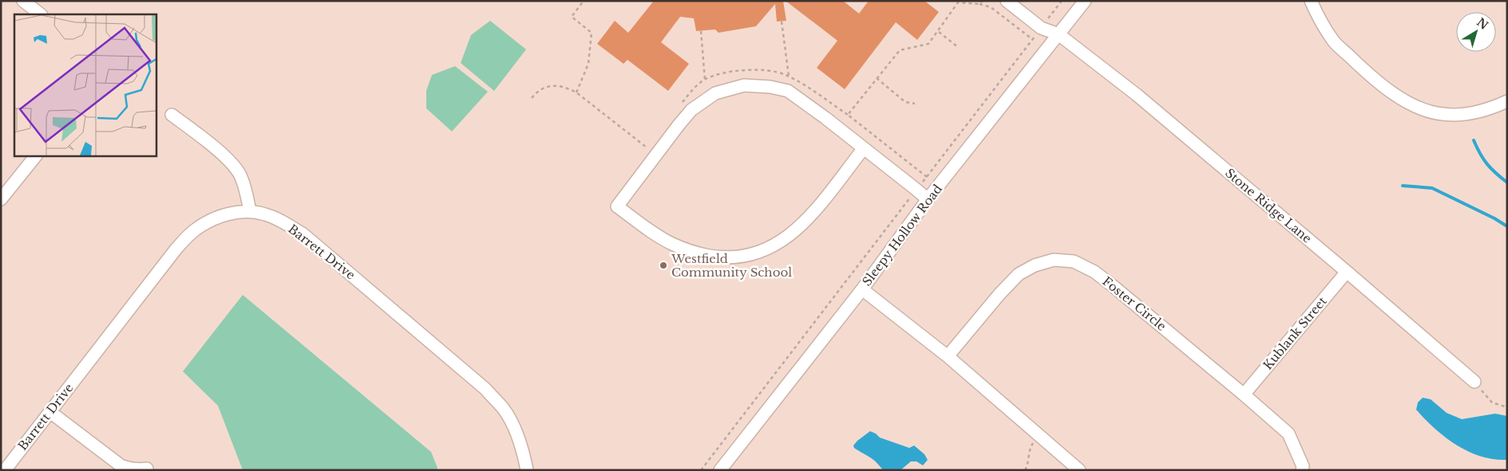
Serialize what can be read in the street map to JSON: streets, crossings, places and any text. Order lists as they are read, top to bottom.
{
  "streets": {
    "street": [
      "Stone Ridge Lane",
      "Sleepy Hollow Road",
      "Barrett Drive",
      "Foster Circle",
      "Kublank Street"
    ]
  },
  "crossings": [
    ["Stone Ridge Lane", "Sleepy Hollow Road"],
    ["Stone Ridge Lane", "Kublank Street"],
    ["Foster Circle", "Kublank Street"]
  ],
  "places": ["Westfield Community School"],
  "north": "top right"
}
